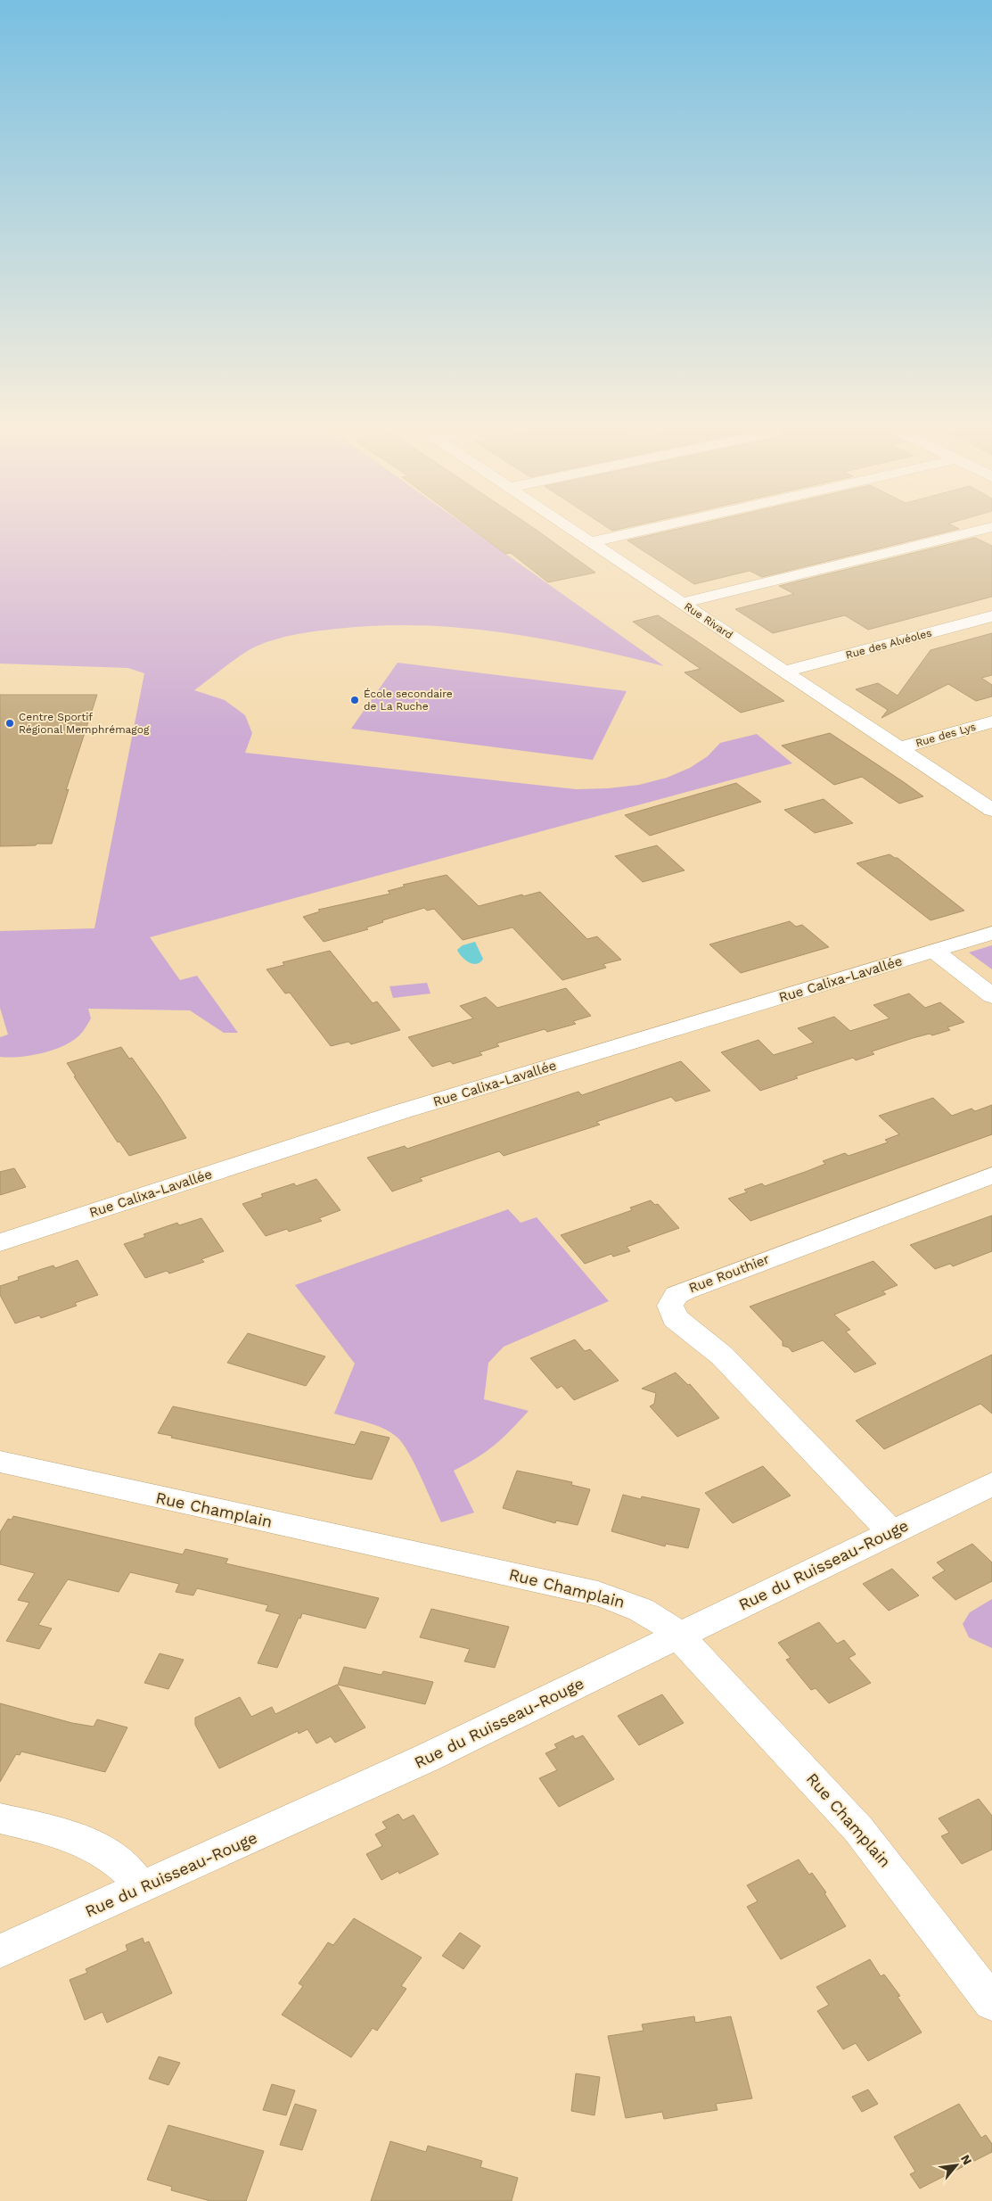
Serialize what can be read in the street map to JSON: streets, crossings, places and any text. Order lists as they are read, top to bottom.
{
  "streets": {
    "street": [
      "Rue Rivard",
      "Rue des Alvéoles",
      "Rue des Lys",
      "Rue Calixa-Lavallée",
      "Rue Routhier",
      "Rue Champlain",
      "Rue du Ruisseau-Rouge"
    ]
  },
  "crossings": [
    ["Rue Rivard", "Rue des Alvéoles"],
    ["Rue Rivard", "Rue des Lys"],
    ["Rue Routhier", "Rue du Ruisseau-Rouge"],
    ["Rue Champlain", "Rue du Ruisseau-Rouge"]
  ],
  "places": ["École secondaire de La Ruche", "Centre Sportif Régional Memphrémagog"],
  "north": "top right"
}
